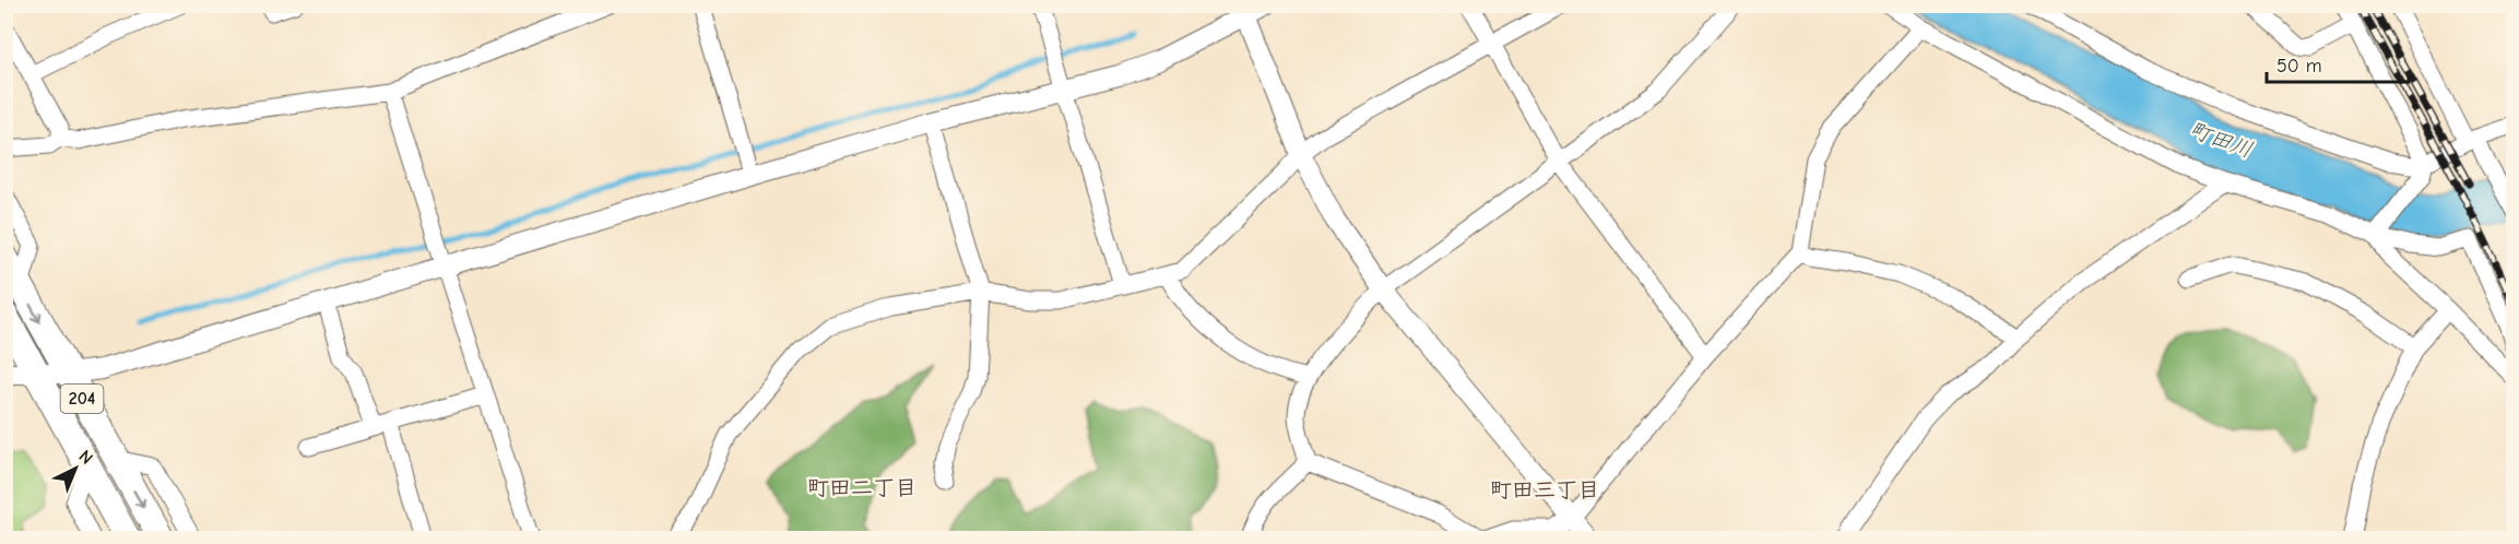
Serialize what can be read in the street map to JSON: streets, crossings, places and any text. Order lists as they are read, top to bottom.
{
  "streets": {
    "highway": ["204"]
  },
  "districts": ["町田二丁目", "町田三丁目"],
  "water": ["町田川"],
  "scale_bar": "50 m",
  "north": "top right"
}
